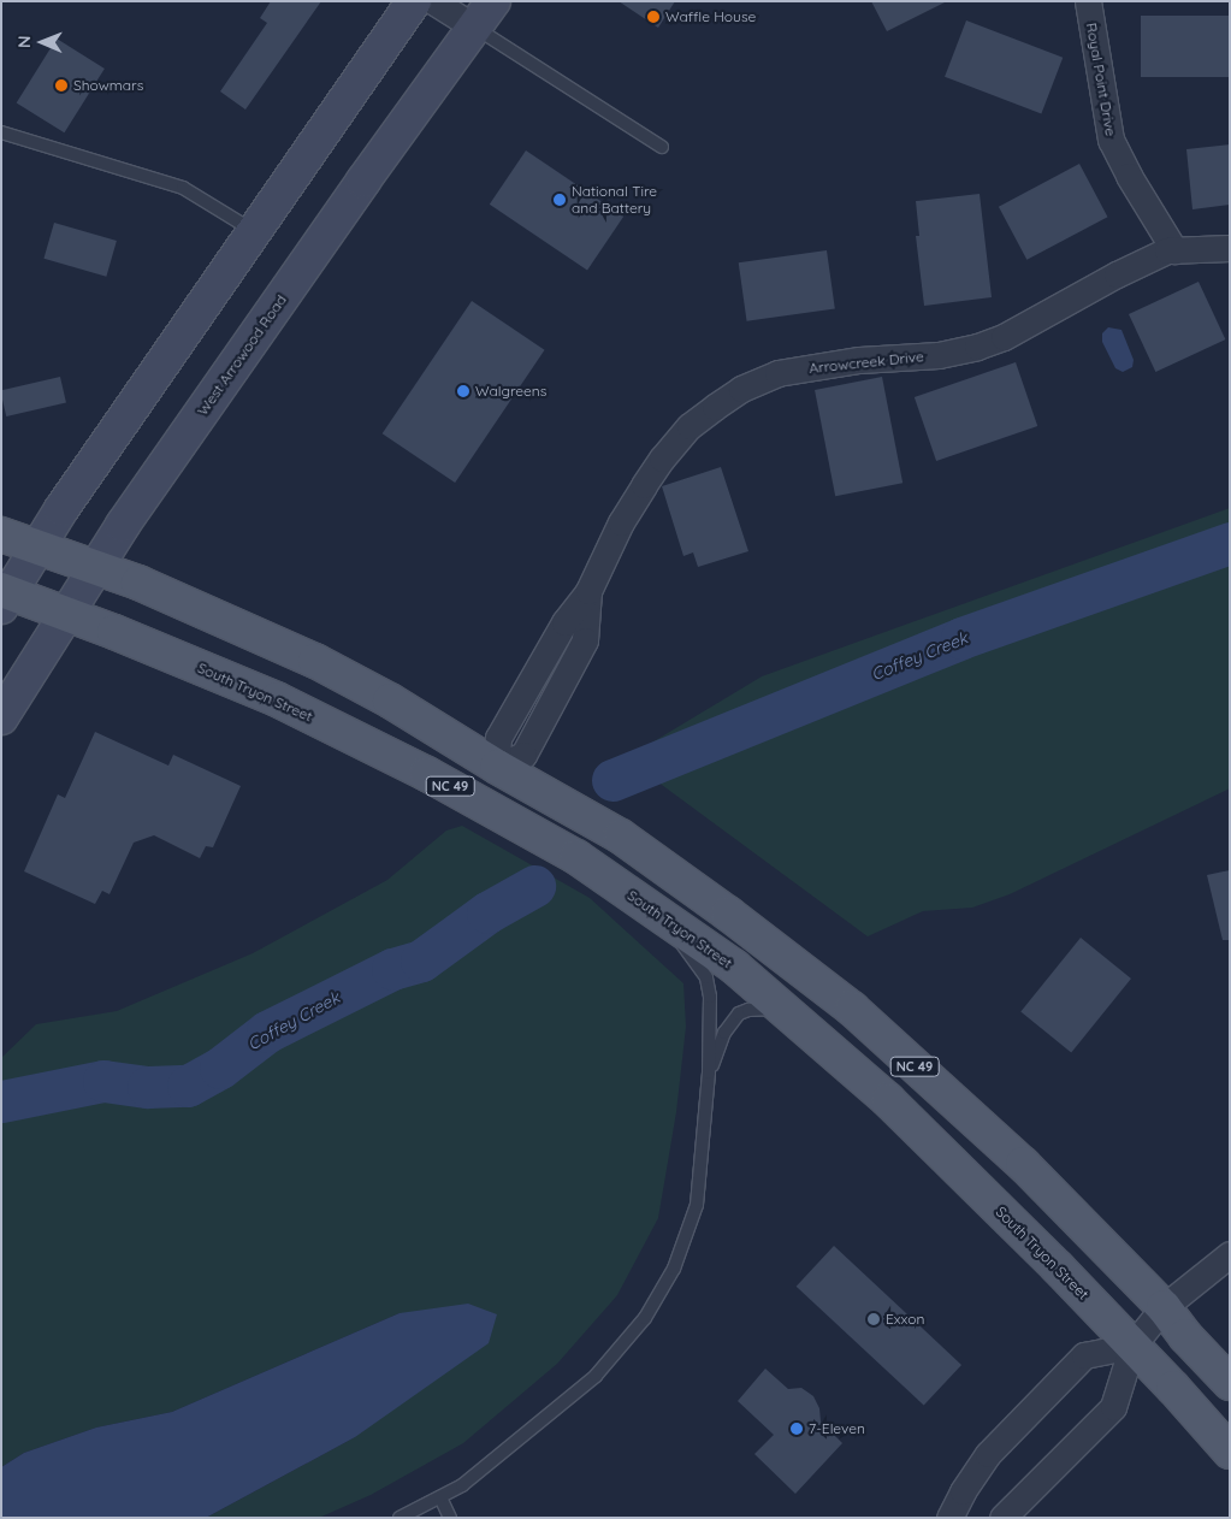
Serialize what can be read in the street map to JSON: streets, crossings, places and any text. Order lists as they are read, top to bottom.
{
  "streets": {
    "main road": ["West Arrowood Road", "South Tryon Street", "NC 49"],
    "street": ["Royal Point Drive", "Arrowcreek Drive"]
  },
  "crossings": [
    ["Royal Point Drive", "Arrowcreek Drive"],
    ["West Arrowood Road", "South Tryon Street"],
    ["West Arrowood Road", "NC 49"],
    ["Arrowcreek Drive", "NC 49"]
  ],
  "water": ["Coffey Creek"],
  "places": [
    "Waffle House",
    "Showmars",
    "National Tire and Battery",
    "Walgreens",
    "Exxon",
    "7-Eleven"
  ],
  "north": "left"
}
